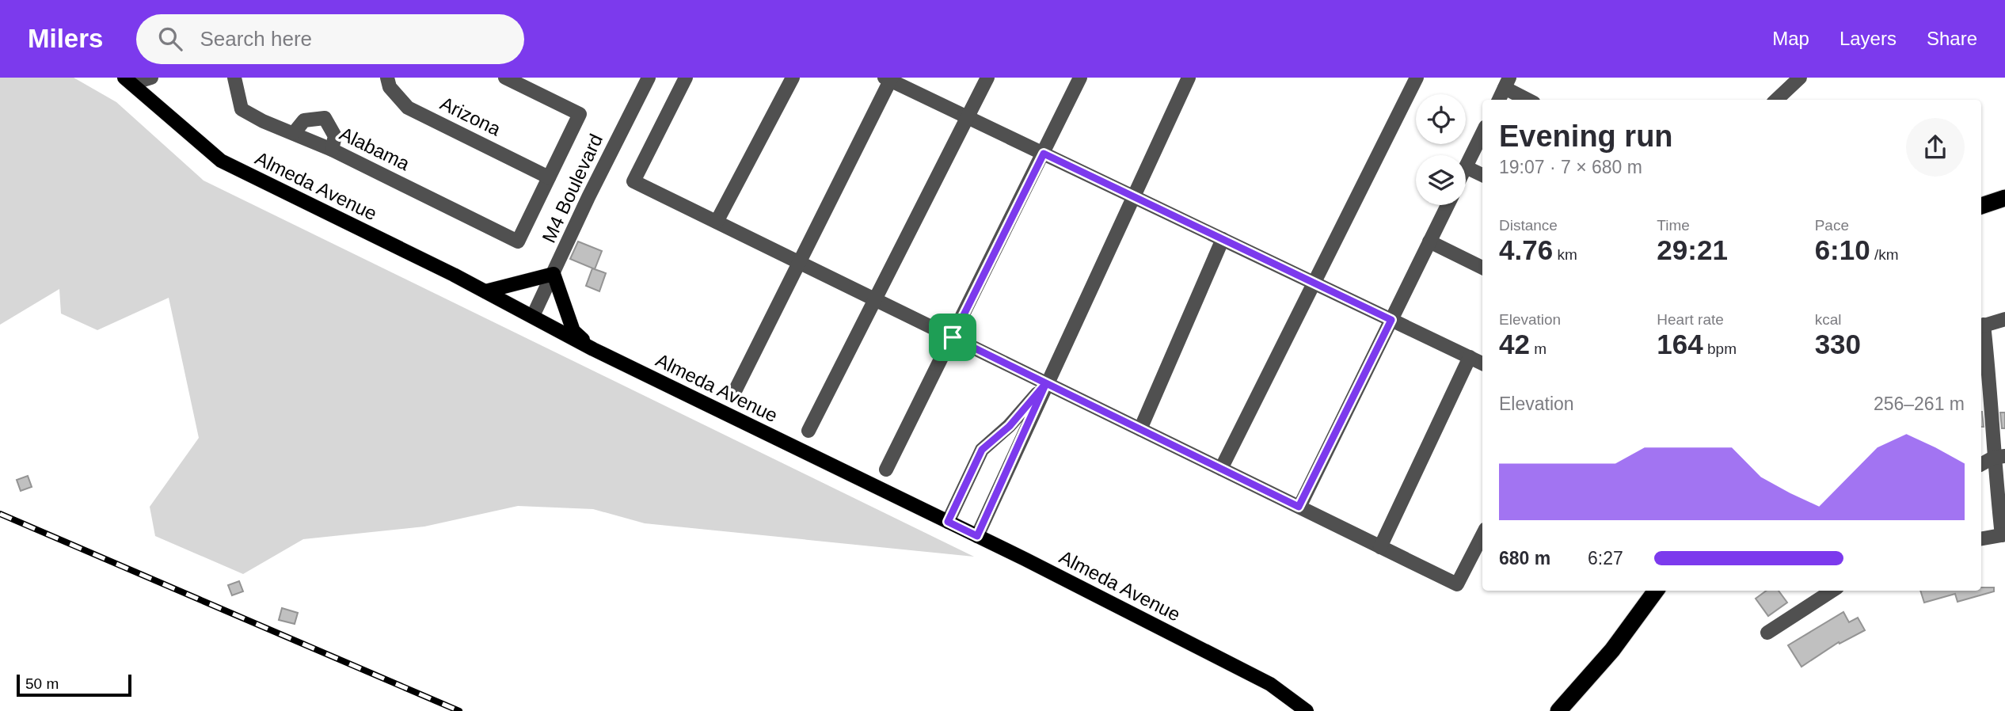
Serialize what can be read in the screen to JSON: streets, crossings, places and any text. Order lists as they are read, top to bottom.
{
  "streets": {
    "main road": ["Almeda Avenue"],
    "street": ["Arizona", "Alabama", "M4 Boulevard"]
  },
  "crossings": [
    ["Arizona", "Alabama"],
    ["Almeda Avenue", "M4 Boulevard"]
  ],
  "scale_bar": "50 m",
  "page": {
    "header": "Milers",
    "search": "Search here",
    "nav": ["Map", "Layers", "Share"],
    "heading": ["Evening run", "19:07 · 7 × 680 m"],
    "stats": [
      ["Distance", "4.76 km"],
      ["Time", "29:21"],
      ["Pace", "6:10 /km"],
      ["Elevation", "42 m"],
      ["Heart rate", "164 bpm"],
      ["kcal", "330"]
    ],
    "chart": ["Elevation", "256–261 m"],
    "list": [
      {
        "name": "680 m",
        "note": "6:27"
      }
    ],
    "scale": "50 m"
  }
}
